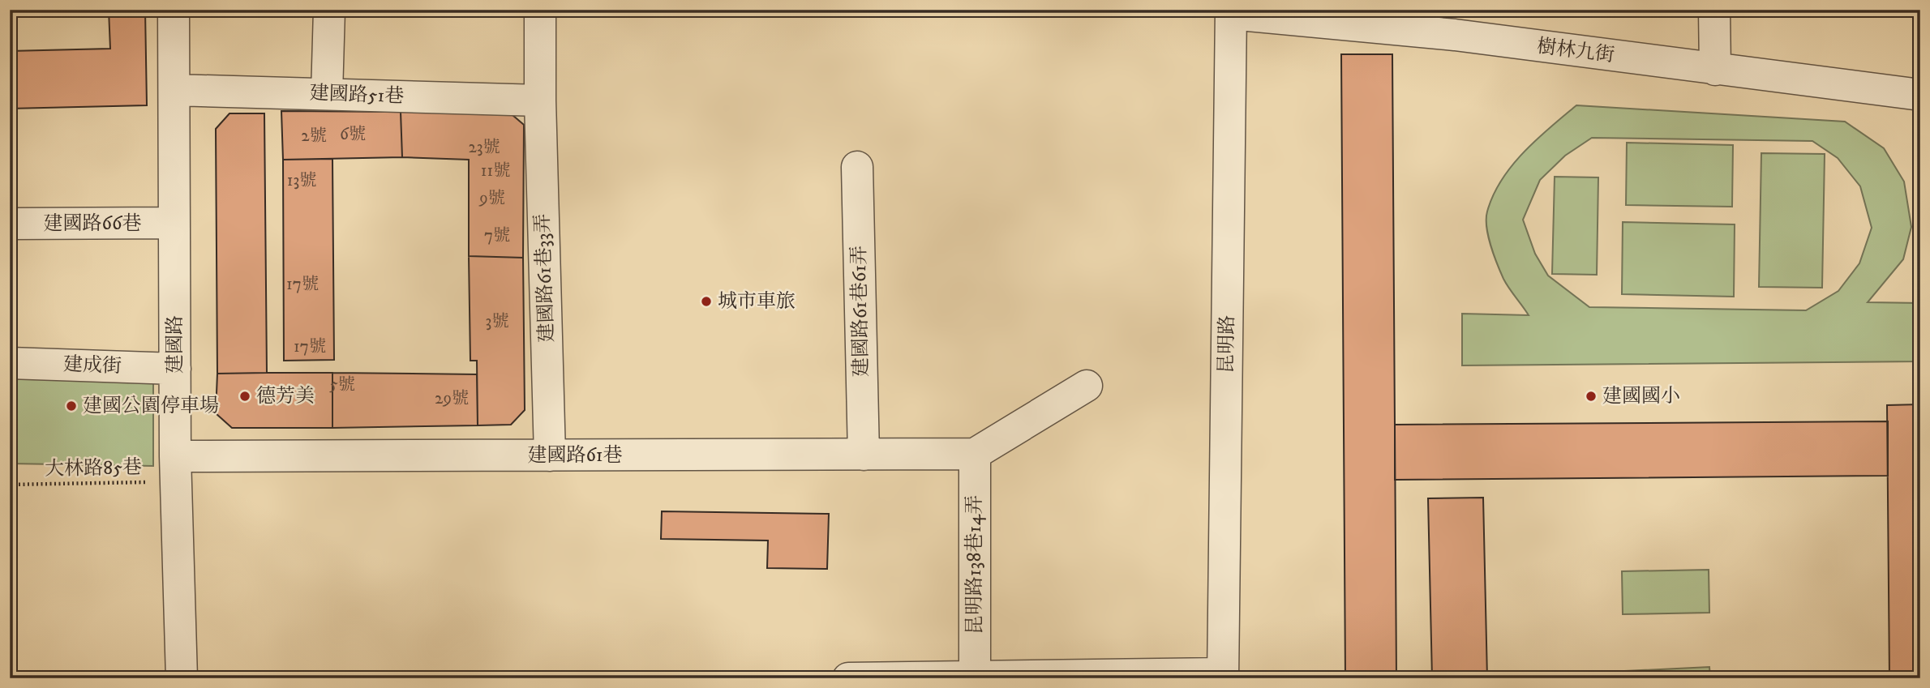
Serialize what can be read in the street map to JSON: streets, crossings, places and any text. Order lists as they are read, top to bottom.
{
  "streets": {
    "street": [
      "樹林九街",
      "建國路51巷",
      "建國路66巷",
      "建國路61巷33弄",
      "建國路61巷61弄",
      "建國路",
      "昆明路",
      "建成街",
      "建國路61巷",
      "昆明路138巷14弄"
    ],
    "path": ["大林路85巷"]
  },
  "crossings": [
    ["樹林九街", "昆明路"],
    ["建國路51巷", "建國路61巷33弄"],
    ["建國路51巷", "建國路"],
    ["建國路66巷", "建國路"],
    ["建國路61巷33弄", "建國路61巷"],
    ["建國路61巷61弄", "建國路61巷"],
    ["建國路", "建成街"],
    ["建國路", "建國路61巷"],
    ["建國路", "大林路85巷"],
    ["建國路61巷", "大林路85巷"],
    ["建國路61巷", "昆明路138巷14弄"]
  ],
  "places": [
    "城市車旅",
    "德芳美",
    "建國國小",
    "建國公園停車場"
  ],
  "house_numbers": [
    "6號",
    "2號",
    "23號",
    "11號",
    "13號",
    "9號",
    "7號",
    "17號",
    "3號",
    "17號",
    "5號",
    "29號"
  ]
}
